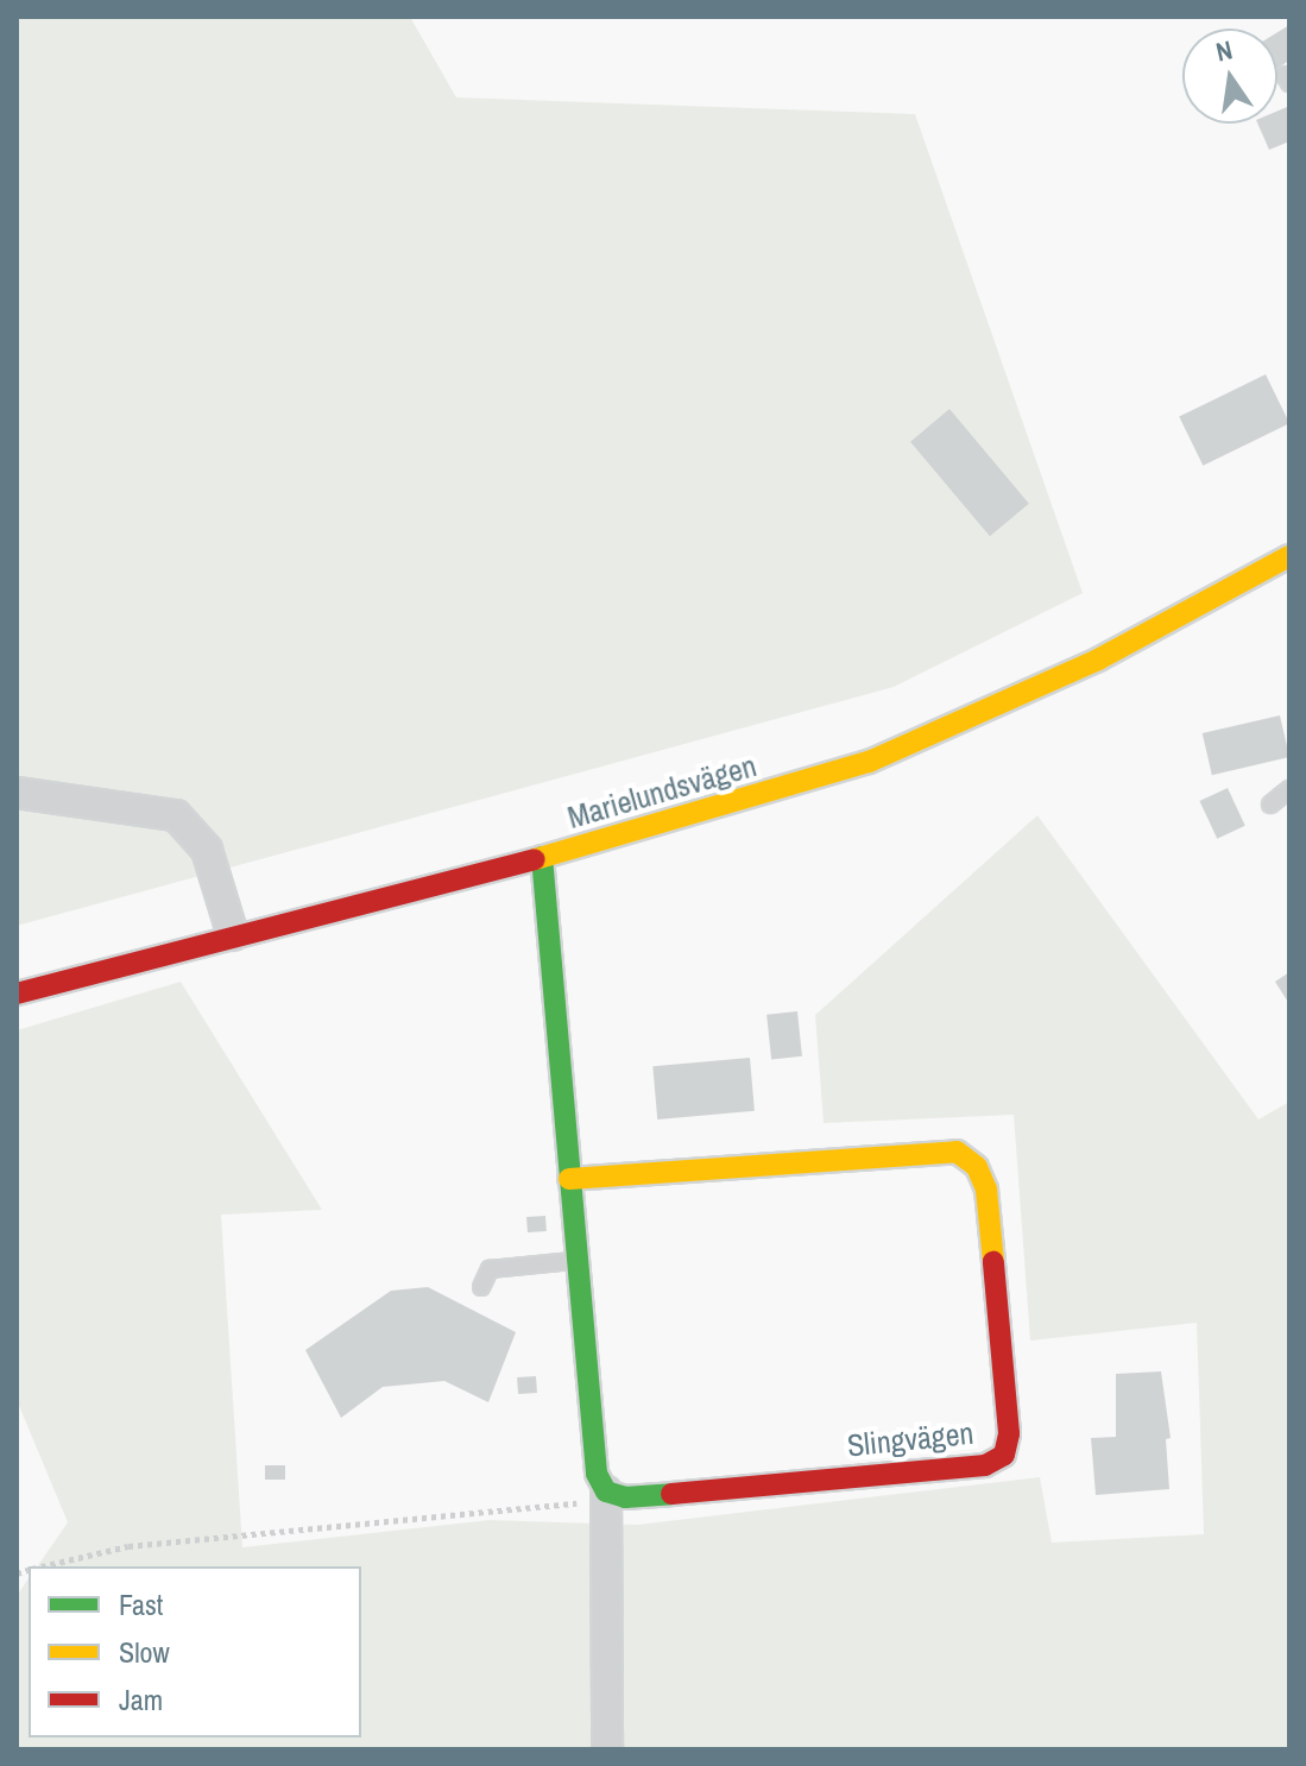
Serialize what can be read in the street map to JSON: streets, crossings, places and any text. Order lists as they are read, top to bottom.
{
  "streets": {
    "street": ["Marielundsvägen", "Slingvägen"]
  },
  "legend": ["Fast", "Slow", "Jam"],
  "north": "top"
}
